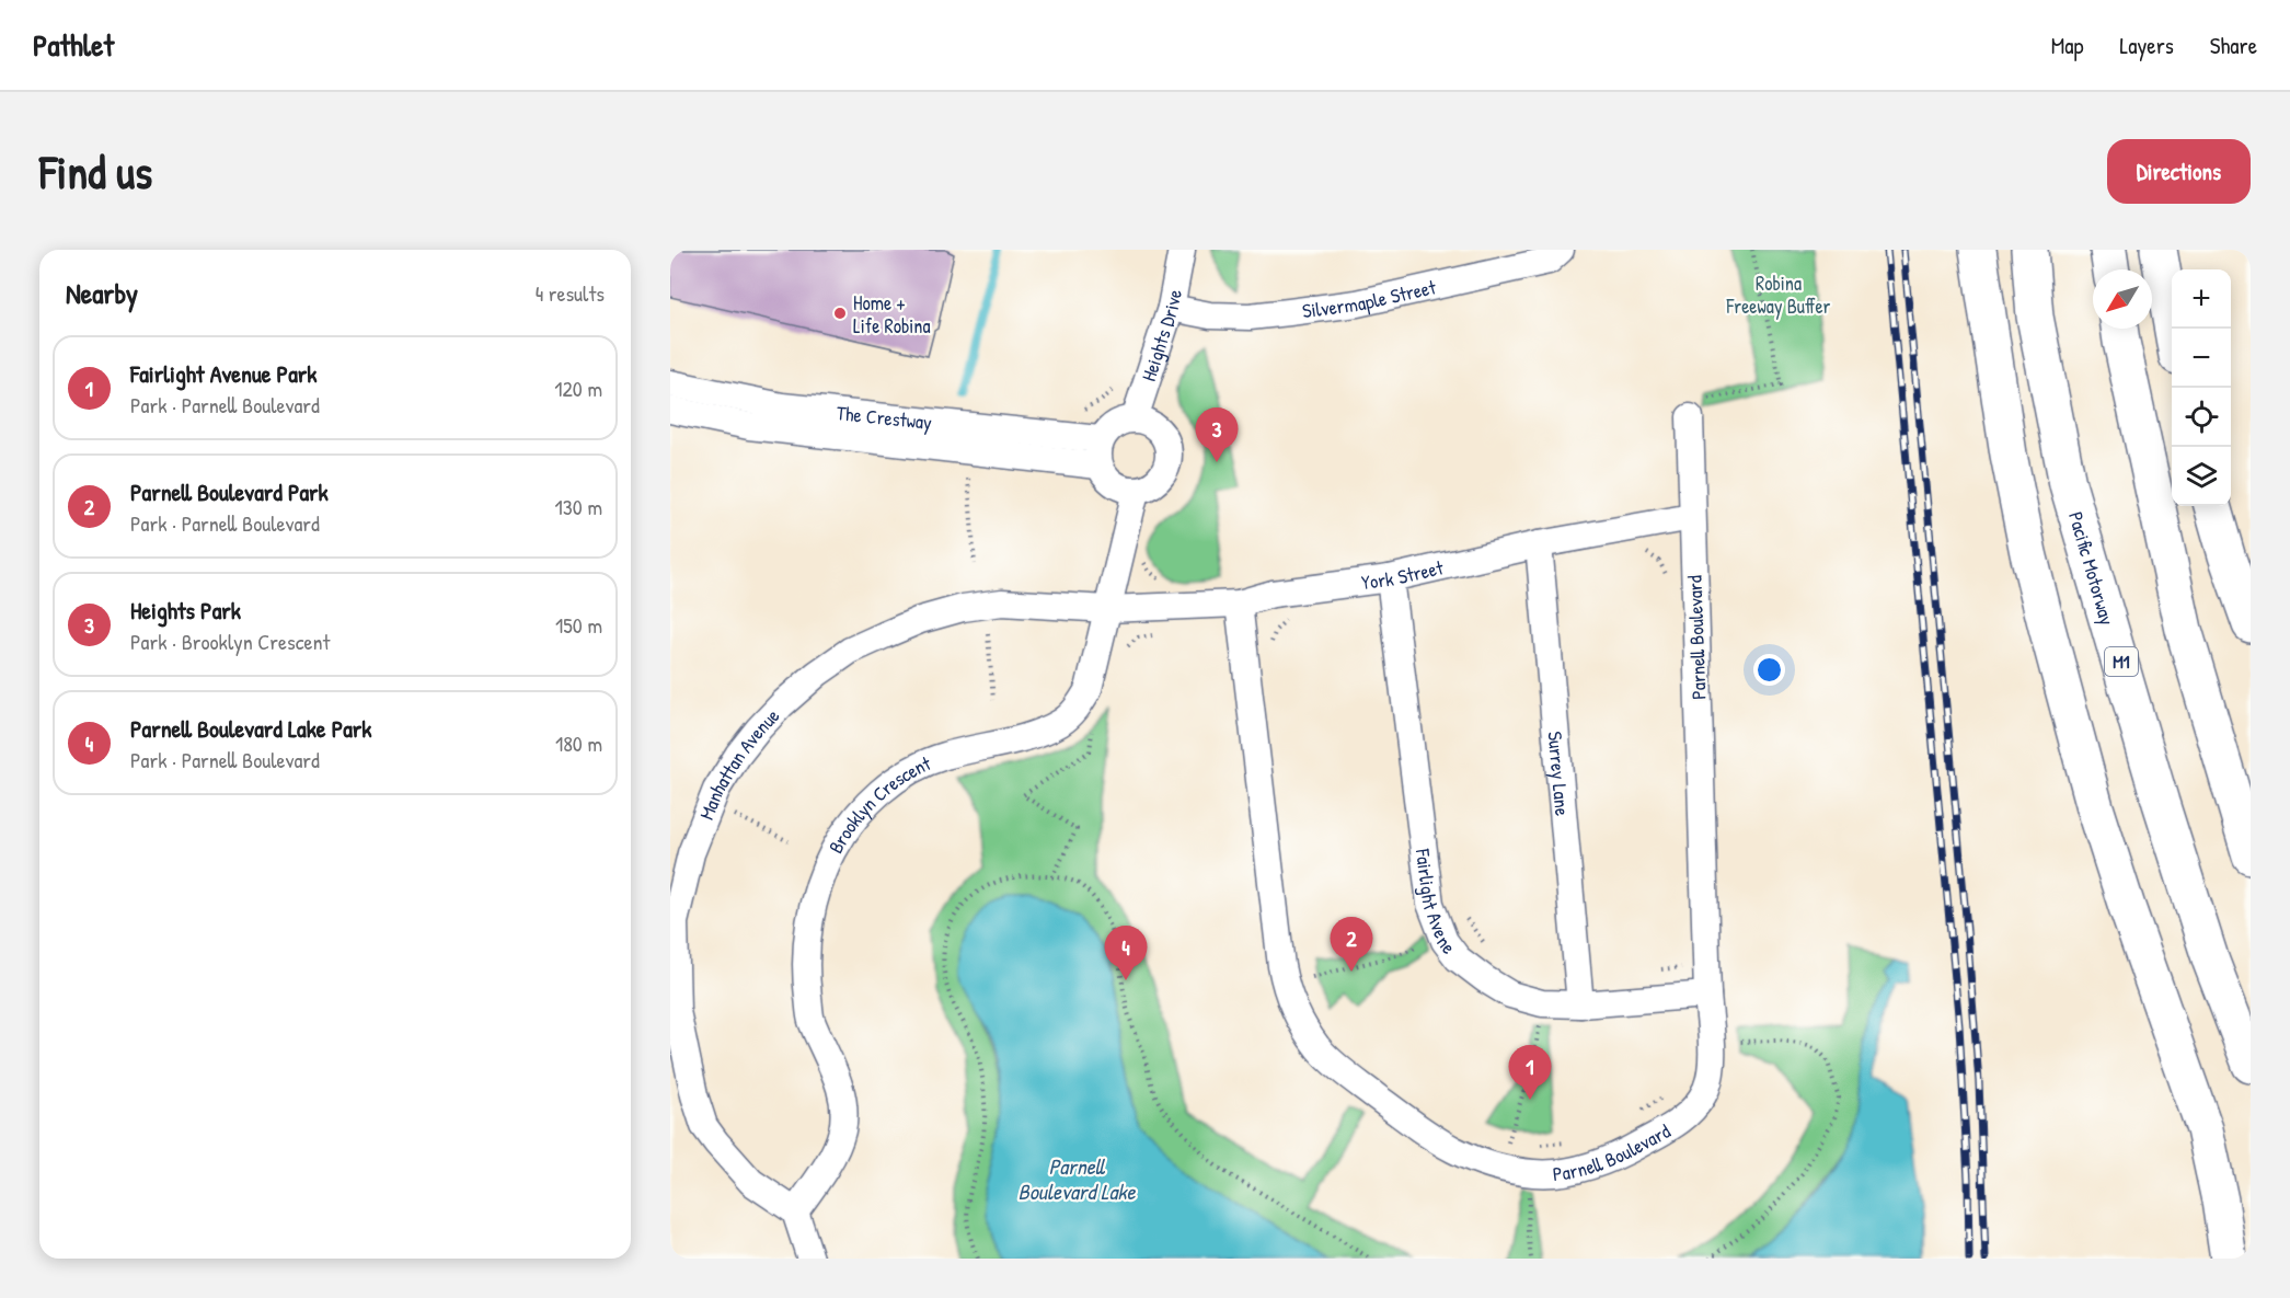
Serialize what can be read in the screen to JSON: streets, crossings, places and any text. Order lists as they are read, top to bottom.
{
  "streets": {
    "highway": ["Pacific Motorway", "M1"],
    "street": [
      "Silvermaple Street",
      "Heights Drive",
      "The Crestway",
      "York Street",
      "Parnell Boulevard",
      "Manhattan Avenue",
      "Surrey Lane",
      "Brooklyn Crescent",
      "Fairlight Avene"
    ]
  },
  "crossings": [
    ["Silvermaple Street", "Heights Drive"],
    ["Heights Drive", "The Crestway"],
    ["Heights Drive", "Brooklyn Crescent"],
    ["The Crestway", "Brooklyn Crescent"],
    ["York Street", "Parnell Boulevard"],
    ["York Street", "Manhattan Avenue"],
    ["York Street", "Surrey Lane"],
    ["York Street", "Brooklyn Crescent"],
    ["York Street", "Fairlight Avene"],
    ["Parnell Boulevard", "Fairlight Avene"],
    ["Manhattan Avenue", "Brooklyn Crescent"],
    ["Surrey Lane", "Fairlight Avene"]
  ],
  "water": ["Parnell Boulevard Lake"],
  "parks": ["Robina Freeway Buffer"],
  "places": ["Home + Life Robina"],
  "north": "bottom left",
  "page": {
    "header": "Pathlet",
    "nav": ["Map", "Layers", "Share"],
    "buttons": "Directions",
    "title": "Find us",
    "heading": ["Nearby", "4 results"],
    "map_buttons": ["+", "−"],
    "list": [
      {
        "mark": "1",
        "name": "Fairlight Avenue Park",
        "note": "Park · Parnell Boulevard",
        "value": "120 m"
      },
      {
        "mark": "2",
        "name": "Parnell Boulevard Park",
        "note": "Park · Parnell Boulevard",
        "value": "130 m"
      },
      {
        "mark": "3",
        "name": "Heights Park",
        "note": "Park · Brooklyn Crescent",
        "value": "150 m"
      },
      {
        "mark": "4",
        "name": "Parnell Boulevard Lake Park",
        "note": "Park · Parnell Boulevard",
        "value": "180 m"
      }
    ],
    "pins": [
      "3",
      "2",
      "4",
      "1"
    ]
  }
}
